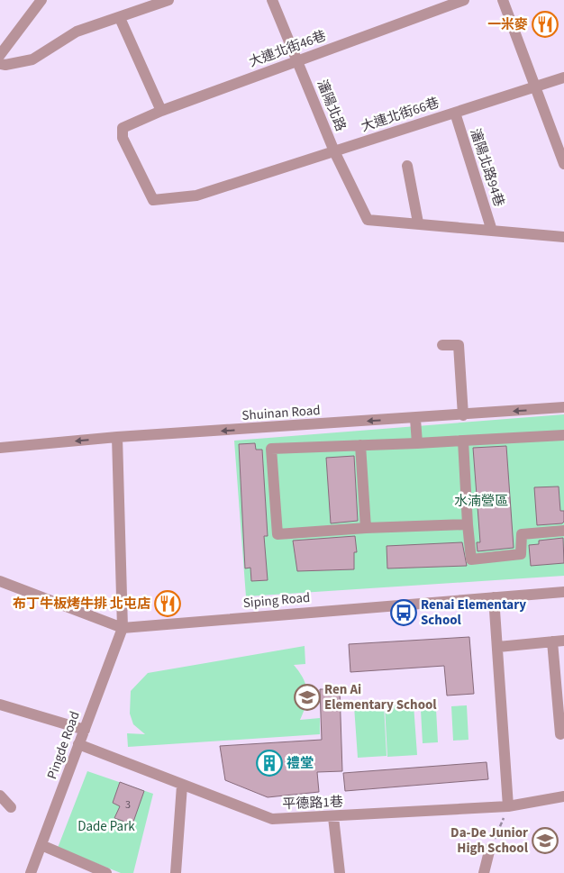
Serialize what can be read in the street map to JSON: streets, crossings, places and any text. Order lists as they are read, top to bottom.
{
  "streets": {
    "street": [
      "大連北街46巷",
      "瀋陽北路",
      "大連北街66巷",
      "瀋陽北路94巷",
      "Shuinan Road",
      "Siping Road",
      "Pingde Road",
      "平德路1巷"
    ]
  },
  "crossings": [
    ["大連北街46巷", "瀋陽北路"],
    ["大連北街46巷", "大連北街66巷"],
    ["瀋陽北路", "大連北街66巷"],
    ["大連北街66巷", "瀋陽北路94巷"],
    ["Siping Road", "Pingde Road"],
    ["Pingde Road", "平德路1巷"]
  ],
  "parks": ["水湳營區", "Dade Park"],
  "places": {
    "restaurant": ["一米麥", "布丁牛板烤牛排 北屯店"],
    "bus stop": ["Renai Elementary School"],
    "school or university": ["Ren Ai Elementary School", "Da-De Junior High School"],
    "building": ["禮堂"]
  },
  "house_numbers": ["3"]
}
